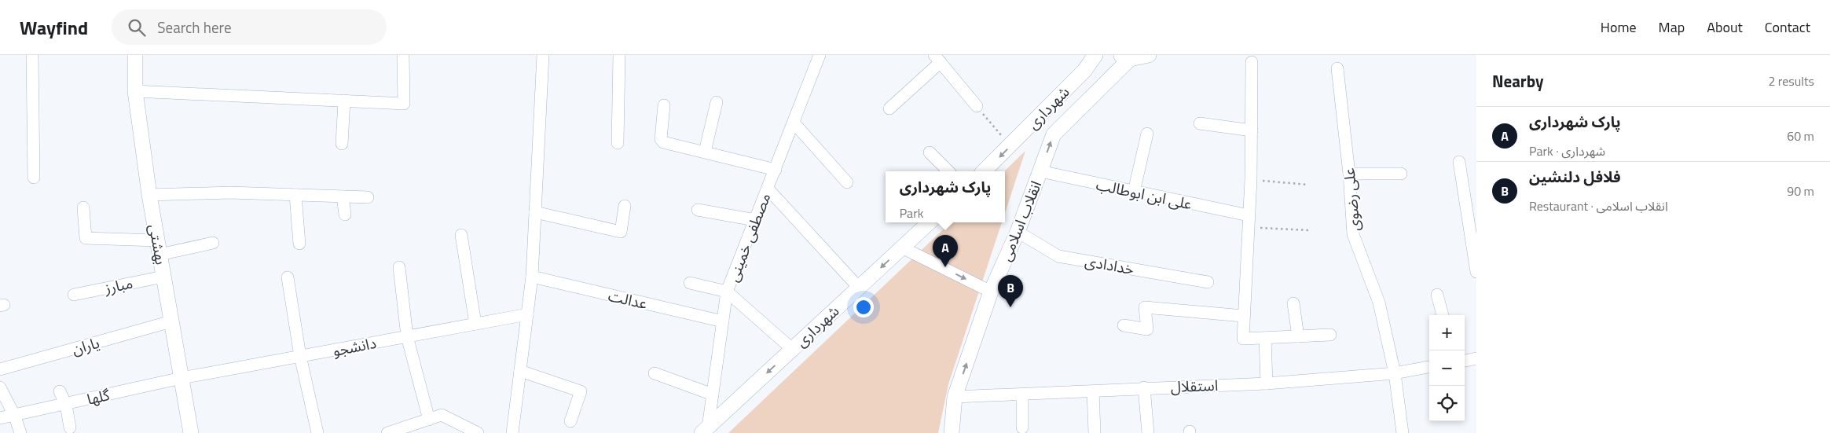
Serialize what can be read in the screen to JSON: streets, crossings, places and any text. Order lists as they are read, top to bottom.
{
  "streets": {
    "main road": ["شهرداری", "انقلاب اسلامی", "بهشتی"],
    "street": [
      "علی ابن ابوطالب",
      "علی رضوی",
      "مصطفی خمینی",
      "خدادادی",
      "مبارز",
      "عدالت",
      "یاران",
      "دانشجو",
      "استقلال",
      "گلها"
    ]
  },
  "crossings": [
    ["شهرداری", "مصطفی خمینی"],
    ["علی ابن ابوطالب", "انقلاب اسلامی"],
    ["علی رضوی", "استقلال"],
    ["انقلاب اسلامی", "خدادادی"],
    ["انقلاب اسلامی", "استقلال"],
    ["مصطفی خمینی", "عدالت"],
    ["بهشتی", "مبارز"],
    ["بهشتی", "یاران"],
    ["بهشتی", "دانشجو"],
    ["بهشتی", "گلها"],
    ["دانشجو", "گلها"]
  ],
  "one_way": ["شهرداری", "انقلاب اسلامی"],
  "page": {
    "header": "Wayfind",
    "search": "Search here",
    "nav": [
      "Home",
      "Map",
      "About",
      "Contact"
    ],
    "heading": ["Nearby", "2 results"],
    "list": [
      {
        "mark": "A",
        "name": "پارک شهرداری",
        "note": "Park · شهرداری",
        "value": "60 m"
      },
      {
        "mark": "B",
        "name": "فلافل دلنشین",
        "note": "Restaurant · انقلاب اسلامی",
        "value": "90 m"
      }
    ],
    "popup": ["پارک شهرداری", "Park"],
    "pins": ["A", "B"],
    "map_buttons": ["+", "−"]
  }
}
